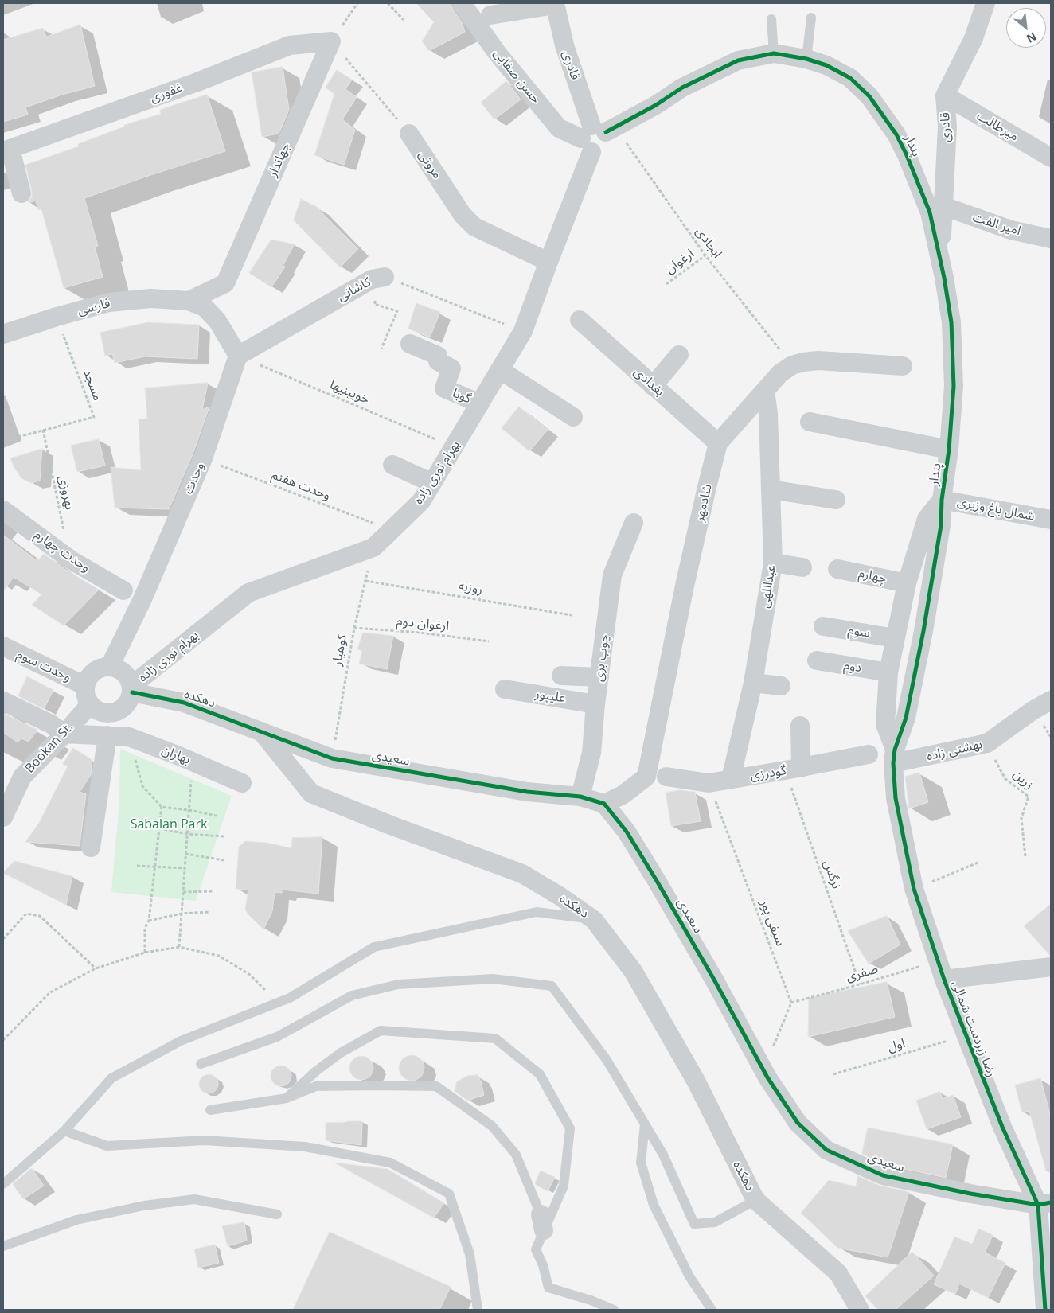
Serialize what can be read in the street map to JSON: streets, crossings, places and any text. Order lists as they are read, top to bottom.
{
  "streets": {
    "street": [
      "قادری",
      "حسن صفایی",
      "غفوری",
      "میرطالب",
      "پندار",
      "جهاندار",
      "مروتی",
      "امیر الفت",
      "کاشانی",
      "فارسی",
      "بغدادی",
      "گویا",
      "بهرام نوری زاده",
      "وحدت",
      "شادمهر",
      "شمال باغ وزیری",
      "وحدت چهارم",
      "چهارم",
      "عبداللهی",
      "سوم",
      "چوب بری",
      "وحدت سوم",
      "دوم",
      "علیپور",
      "دهکده",
      "Bookan St.",
      "بهشتی زاده",
      "بهاران",
      "سعیدی",
      "گودرزی",
      "رضا زبردست شمالی"
    ],
    "path": [
      "ایجادی",
      "ارغوان",
      "مسجد",
      "خویینیها",
      "وحدت هفتم",
      "بهروزی",
      "روزبه",
      "ارغوان دوم",
      "کوهیار",
      "زرین",
      "نرگس",
      "سیفی پور",
      "صفری",
      "اول"
    ]
  },
  "crossings": [
    ["قادری", "حسن صفایی"],
    ["قادری", "میرطالب"],
    ["قادری", "پندار"],
    ["قادری", "امیر الفت"],
    ["قادری", "ایجادی"],
    ["قادری", "بهرام نوری زاده"],
    ["حسن صفایی", "پندار"],
    ["حسن صفایی", "ایجادی"],
    ["حسن صفایی", "بهرام نوری زاده"],
    ["غفوری", "جهاندار"],
    ["پندار", "ایجادی"],
    ["پندار", "بهرام نوری زاده"],
    ["پندار", "شمال باغ وزیری"],
    ["پندار", "بهشتی زاده"],
    ["پندار", "رضا زبردست شمالی"],
    ["جهاندار", "فارسی"],
    ["مروتی", "بهرام نوری زاده"],
    ["ایجادی", "ارغوان"],
    ["ایجادی", "بهرام نوری زاده"],
    ["ایجادی", "شادمهر"],
    ["کاشانی", "خویینیها"],
    ["کاشانی", "بهرام نوری زاده"],
    ["کاشانی", "وحدت"],
    ["فارسی", "مسجد"],
    ["بغدادی", "شادمهر"],
    ["مسجد", "بهروزی"],
    ["خویینیها", "بهرام نوری زاده"],
    ["خویینیها", "وحدت"],
    ["گویا", "بهرام نوری زاده"],
    ["بهرام نوری زاده", "وحدت"],
    ["بهرام نوری زاده", "وحدت هفتم"],
    ["بهرام نوری زاده", "کوهیار"],
    ["بهرام نوری زاده", "وحدت سوم"],
    ["بهرام نوری زاده", "دهکده"],
    ["بهرام نوری زاده", "Bookan St."],
    ["وحدت", "وحدت هفتم"],
    ["وحدت", "وحدت سوم"],
    ["وحدت", "دهکده"],
    ["وحدت", "Bookan St."],
    ["بهروزی", "وحدت چهارم"],
    ["شادمهر", "عبداللهی"],
    ["شادمهر", "سعیدی"],
    ["عبداللهی", "گودرزی"],
    ["روزبه", "کوهیار"],
    ["ارغوان دوم", "کوهیار"],
    ["کوهیار", "سعیدی"],
    ["چوب بری", "علیپور"],
    ["چوب بری", "سعیدی"],
    ["وحدت سوم", "دهکده"],
    ["وحدت سوم", "Bookan St."],
    ["دهکده", "Bookan St."],
    ["دهکده", "سعیدی"],
    ["Bookan St.", "بهاران"],
    ["بهشتی زاده", "زرین"],
    ["بهشتی زاده", "رضا زبردست شمالی"],
    ["سعیدی", "رضا زبردست شمالی"],
    ["گودرزی", "نرگس"],
    ["گودرزی", "سیفی پور"],
    ["نرگس", "صفری"],
    ["سیفی پور", "صفری"],
    ["صفری", "رضا زبردست شمالی"],
    ["رضا زبردست شمالی", "اول"]
  ],
  "parks": ["Sabalan Park"],
  "north": "bottom right"
}
